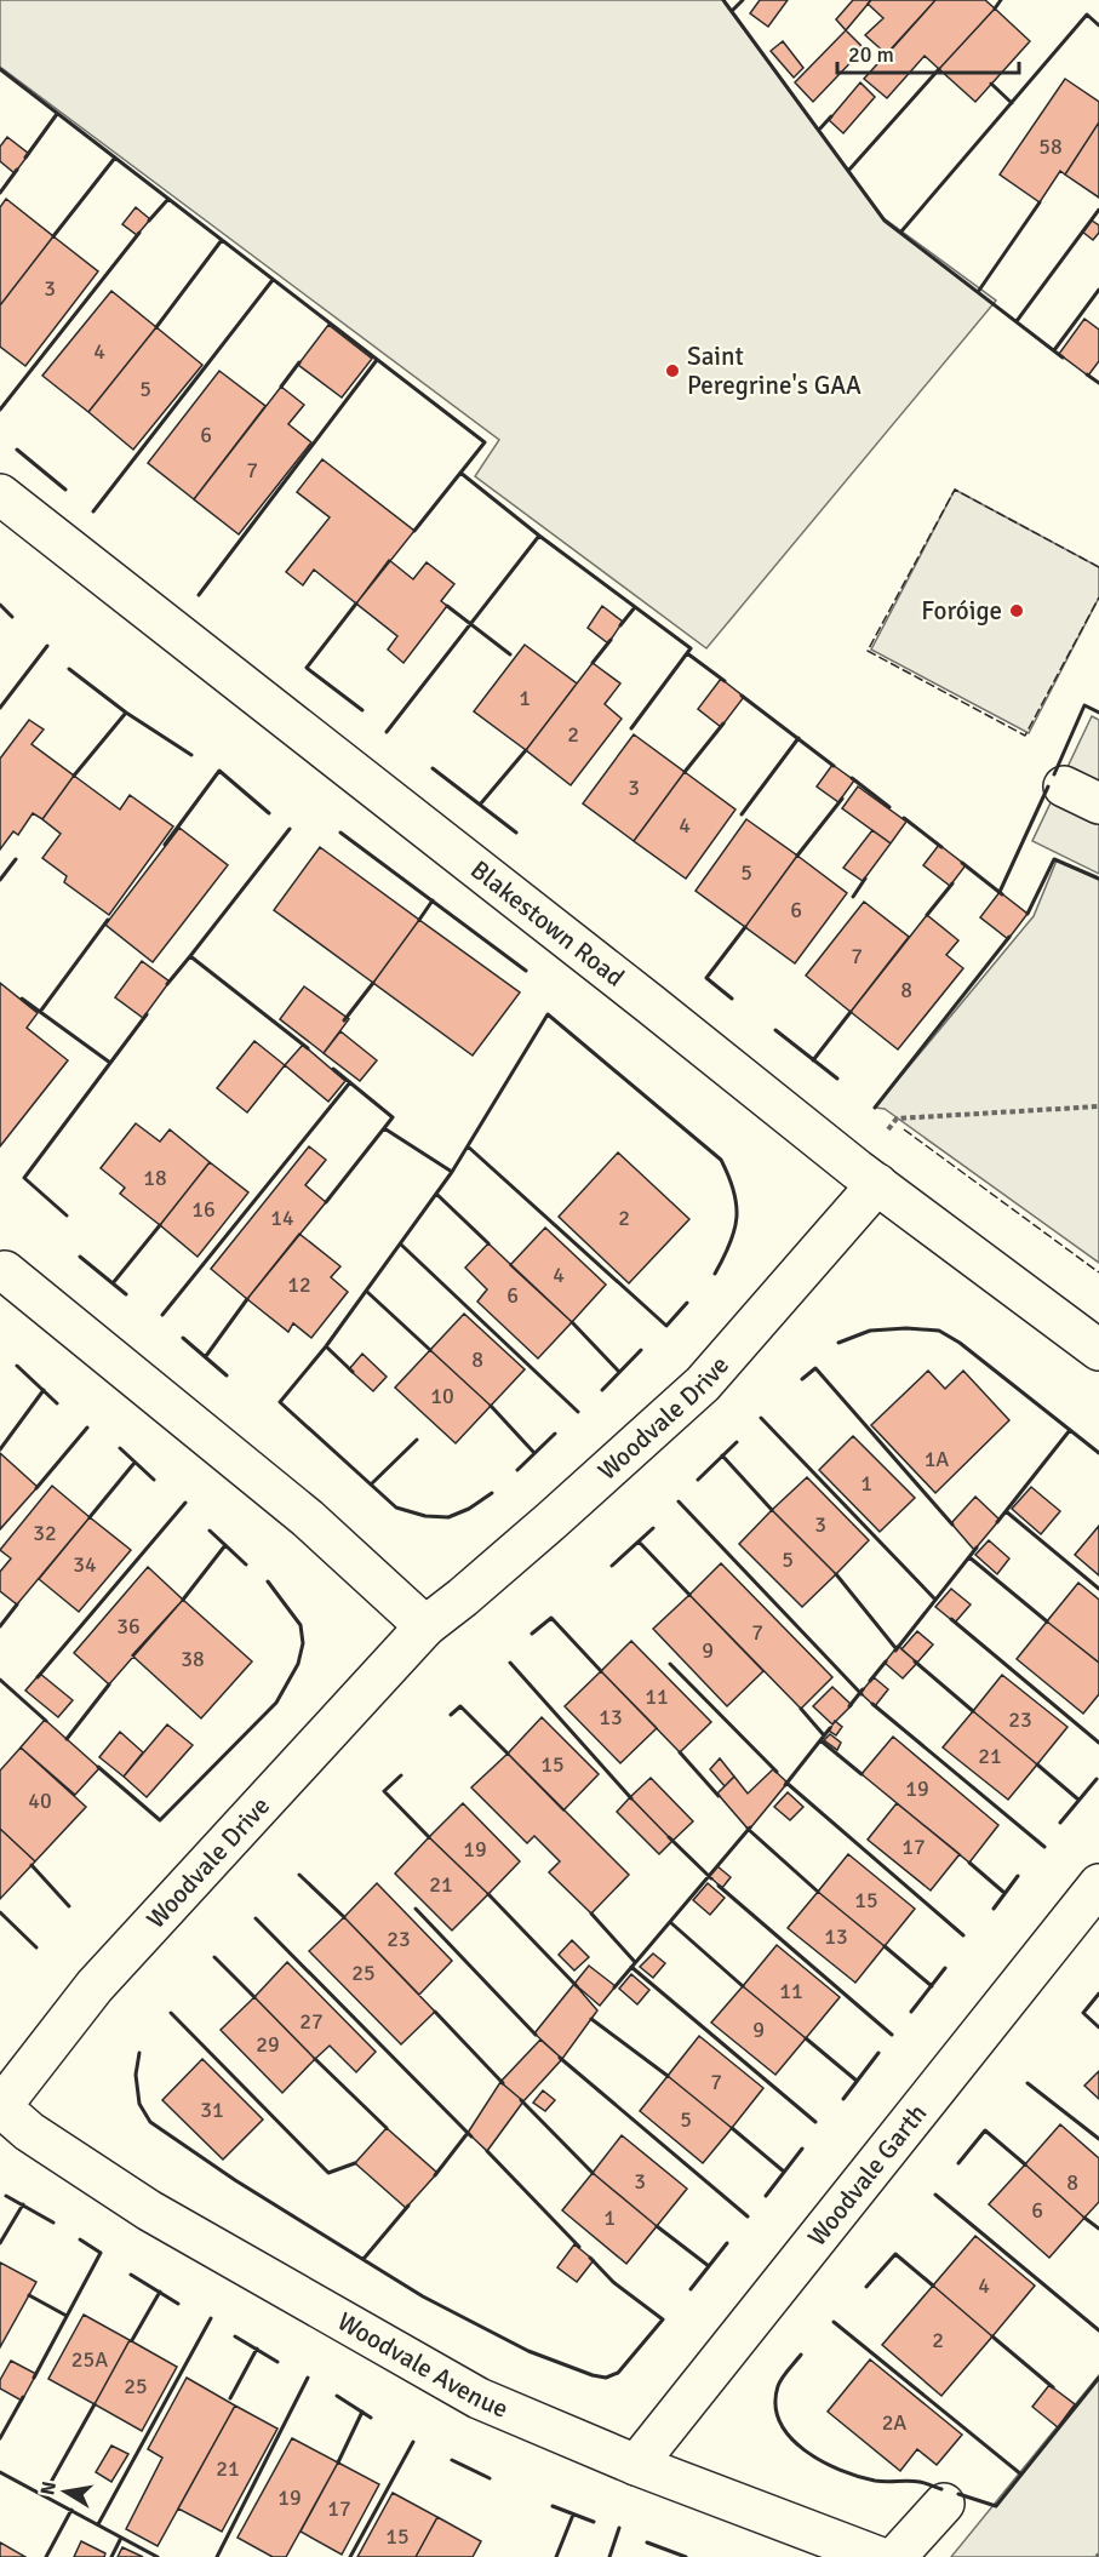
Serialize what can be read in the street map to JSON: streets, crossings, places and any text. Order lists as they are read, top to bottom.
{
  "streets": {
    "street": [
      "Blakestown Road",
      "Woodvale Drive",
      "Woodvale Garth",
      "Woodvale Avenue"
    ]
  },
  "crossings": [
    ["Blakestown Road", "Woodvale Drive"],
    ["Woodvale Drive", "Woodvale Avenue"],
    ["Woodvale Garth", "Woodvale Avenue"]
  ],
  "places": ["Saint Peregrine's GAA", "Foróige"],
  "house_numbers": [
    "58",
    "3",
    "4",
    "5",
    "6",
    "7",
    "1",
    "2",
    "3",
    "4",
    "5",
    "6",
    "7",
    "8",
    "18",
    "16",
    "14",
    "2",
    "4",
    "12",
    "6",
    "8",
    "10",
    "1A",
    "1",
    "3",
    "32",
    "5",
    "34",
    "36",
    "7",
    "9",
    "38",
    "11",
    "13",
    "23",
    "21",
    "15",
    "19",
    "40",
    "17",
    "19",
    "21",
    "15",
    "13",
    "23",
    "25",
    "11",
    "27",
    "9",
    "29",
    "7",
    "31",
    "5",
    "3",
    "8",
    "6",
    "1",
    "4",
    "2",
    "25A",
    "25",
    "2A",
    "21",
    "19",
    "17",
    "15"
  ],
  "scale_bar": "20 m",
  "north": "left"
}
